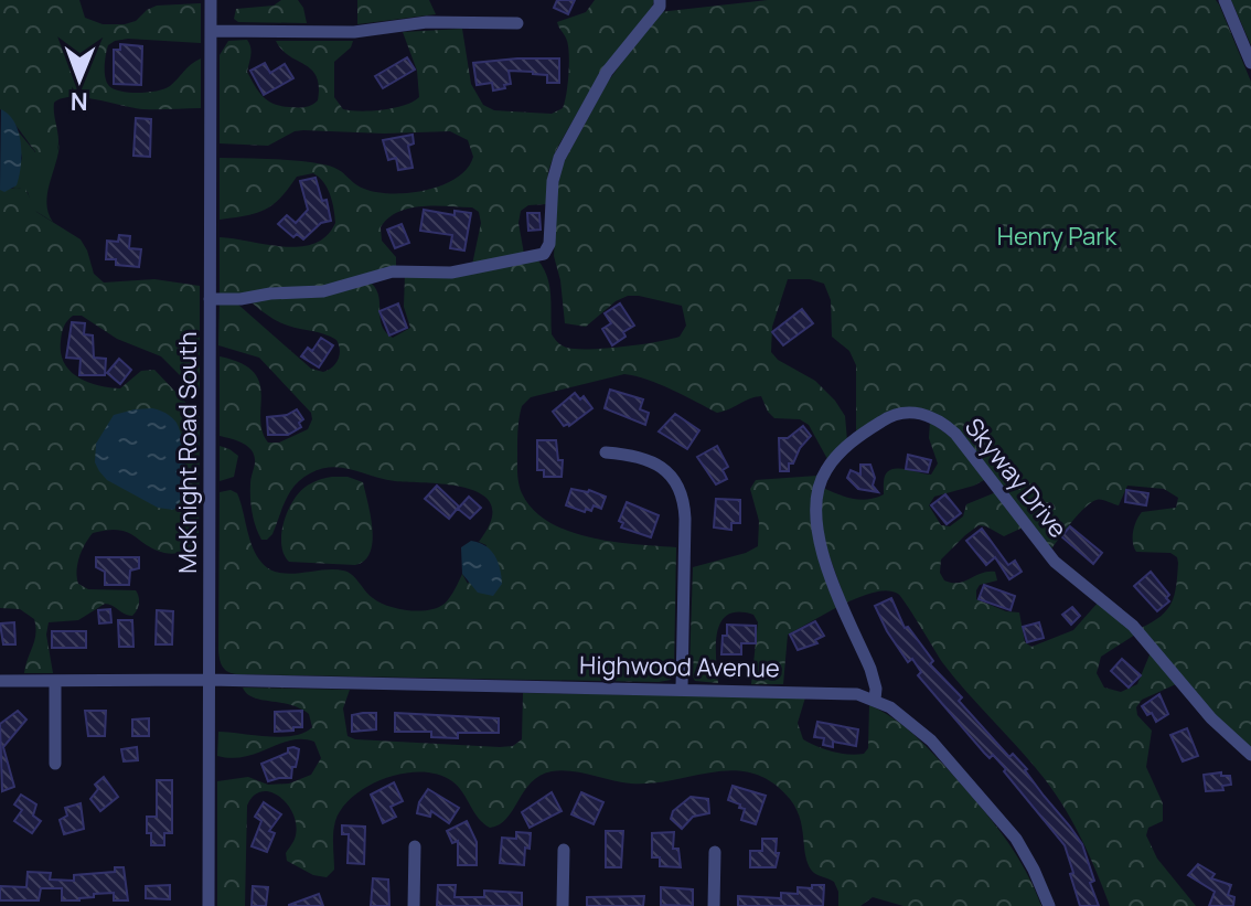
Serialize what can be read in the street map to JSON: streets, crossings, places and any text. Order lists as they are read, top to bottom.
{
  "streets": {
    "street": ["McKnight Road South", "Skyway Drive", "Highwood Avenue"]
  },
  "crossings": [
    ["McKnight Road South", "Highwood Avenue"],
    ["Skyway Drive", "Highwood Avenue"]
  ],
  "parks": ["Henry Park"],
  "north": "bottom"
}
